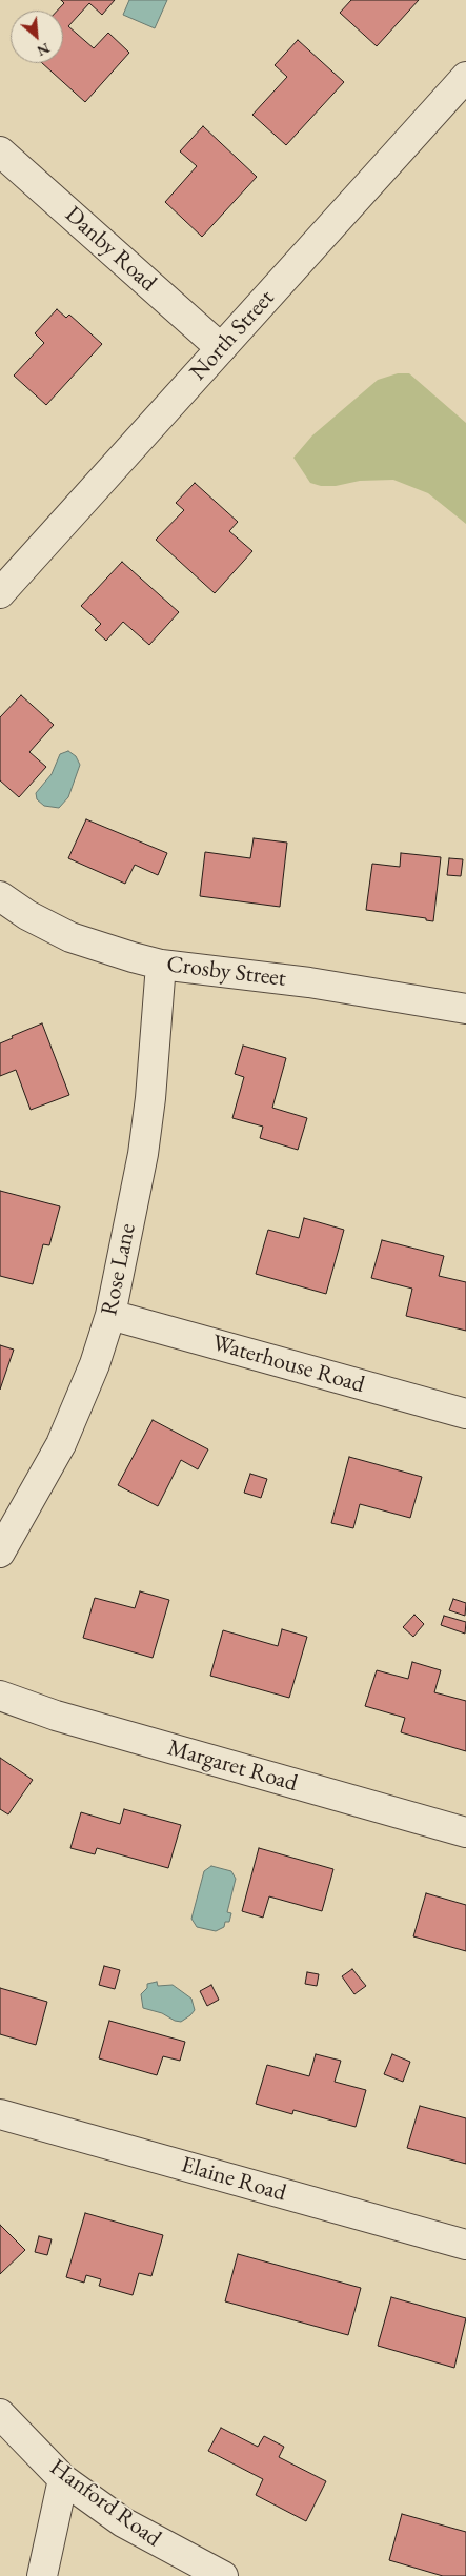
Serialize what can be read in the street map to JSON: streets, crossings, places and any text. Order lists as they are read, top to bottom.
{
  "streets": {
    "street": [
      "Danby Road",
      "North Street",
      "Crosby Street",
      "Rose Lane",
      "Waterhouse Road",
      "Margaret Road",
      "Elaine Road",
      "Hanford Road"
    ]
  },
  "crossings": [
    ["Danby Road", "North Street"],
    ["Crosby Street", "Rose Lane"],
    ["Rose Lane", "Waterhouse Road"]
  ],
  "north": "bottom right"
}
